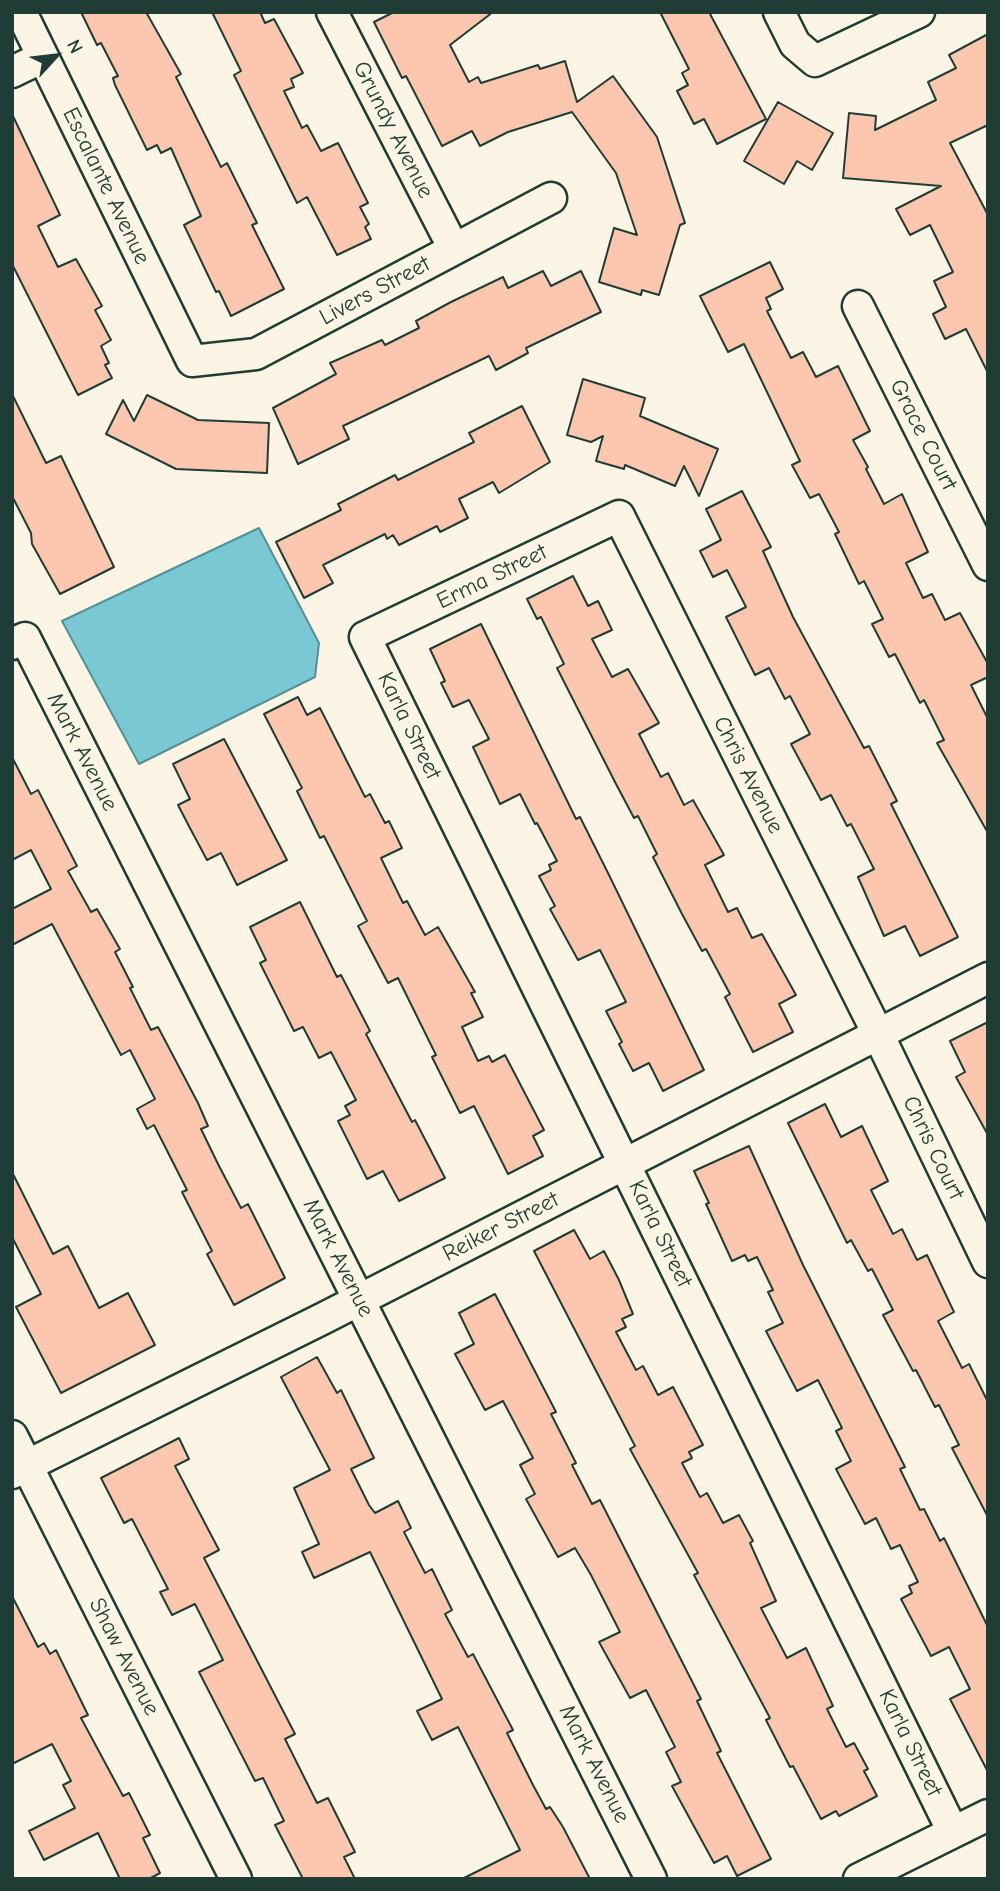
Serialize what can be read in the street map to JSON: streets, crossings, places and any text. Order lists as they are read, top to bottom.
{
  "streets": {
    "street": [
      "Grundy Avenue",
      "Escalante Avenue",
      "Livers Street",
      "Grace Court",
      "Erma Street",
      "Karla Street",
      "Mark Avenue",
      "Chris Avenue",
      "Chris Court",
      "Reiker Street",
      "Shaw Avenue"
    ]
  },
  "crossings": [
    ["Grundy Avenue", "Livers Street"],
    ["Escalante Avenue", "Livers Street"],
    ["Erma Street", "Karla Street"],
    ["Erma Street", "Chris Avenue"],
    ["Karla Street", "Reiker Street"],
    ["Mark Avenue", "Reiker Street"],
    ["Chris Avenue", "Chris Court"],
    ["Chris Avenue", "Reiker Street"],
    ["Chris Court", "Reiker Street"],
    ["Reiker Street", "Shaw Avenue"]
  ],
  "north": "top right"
}
